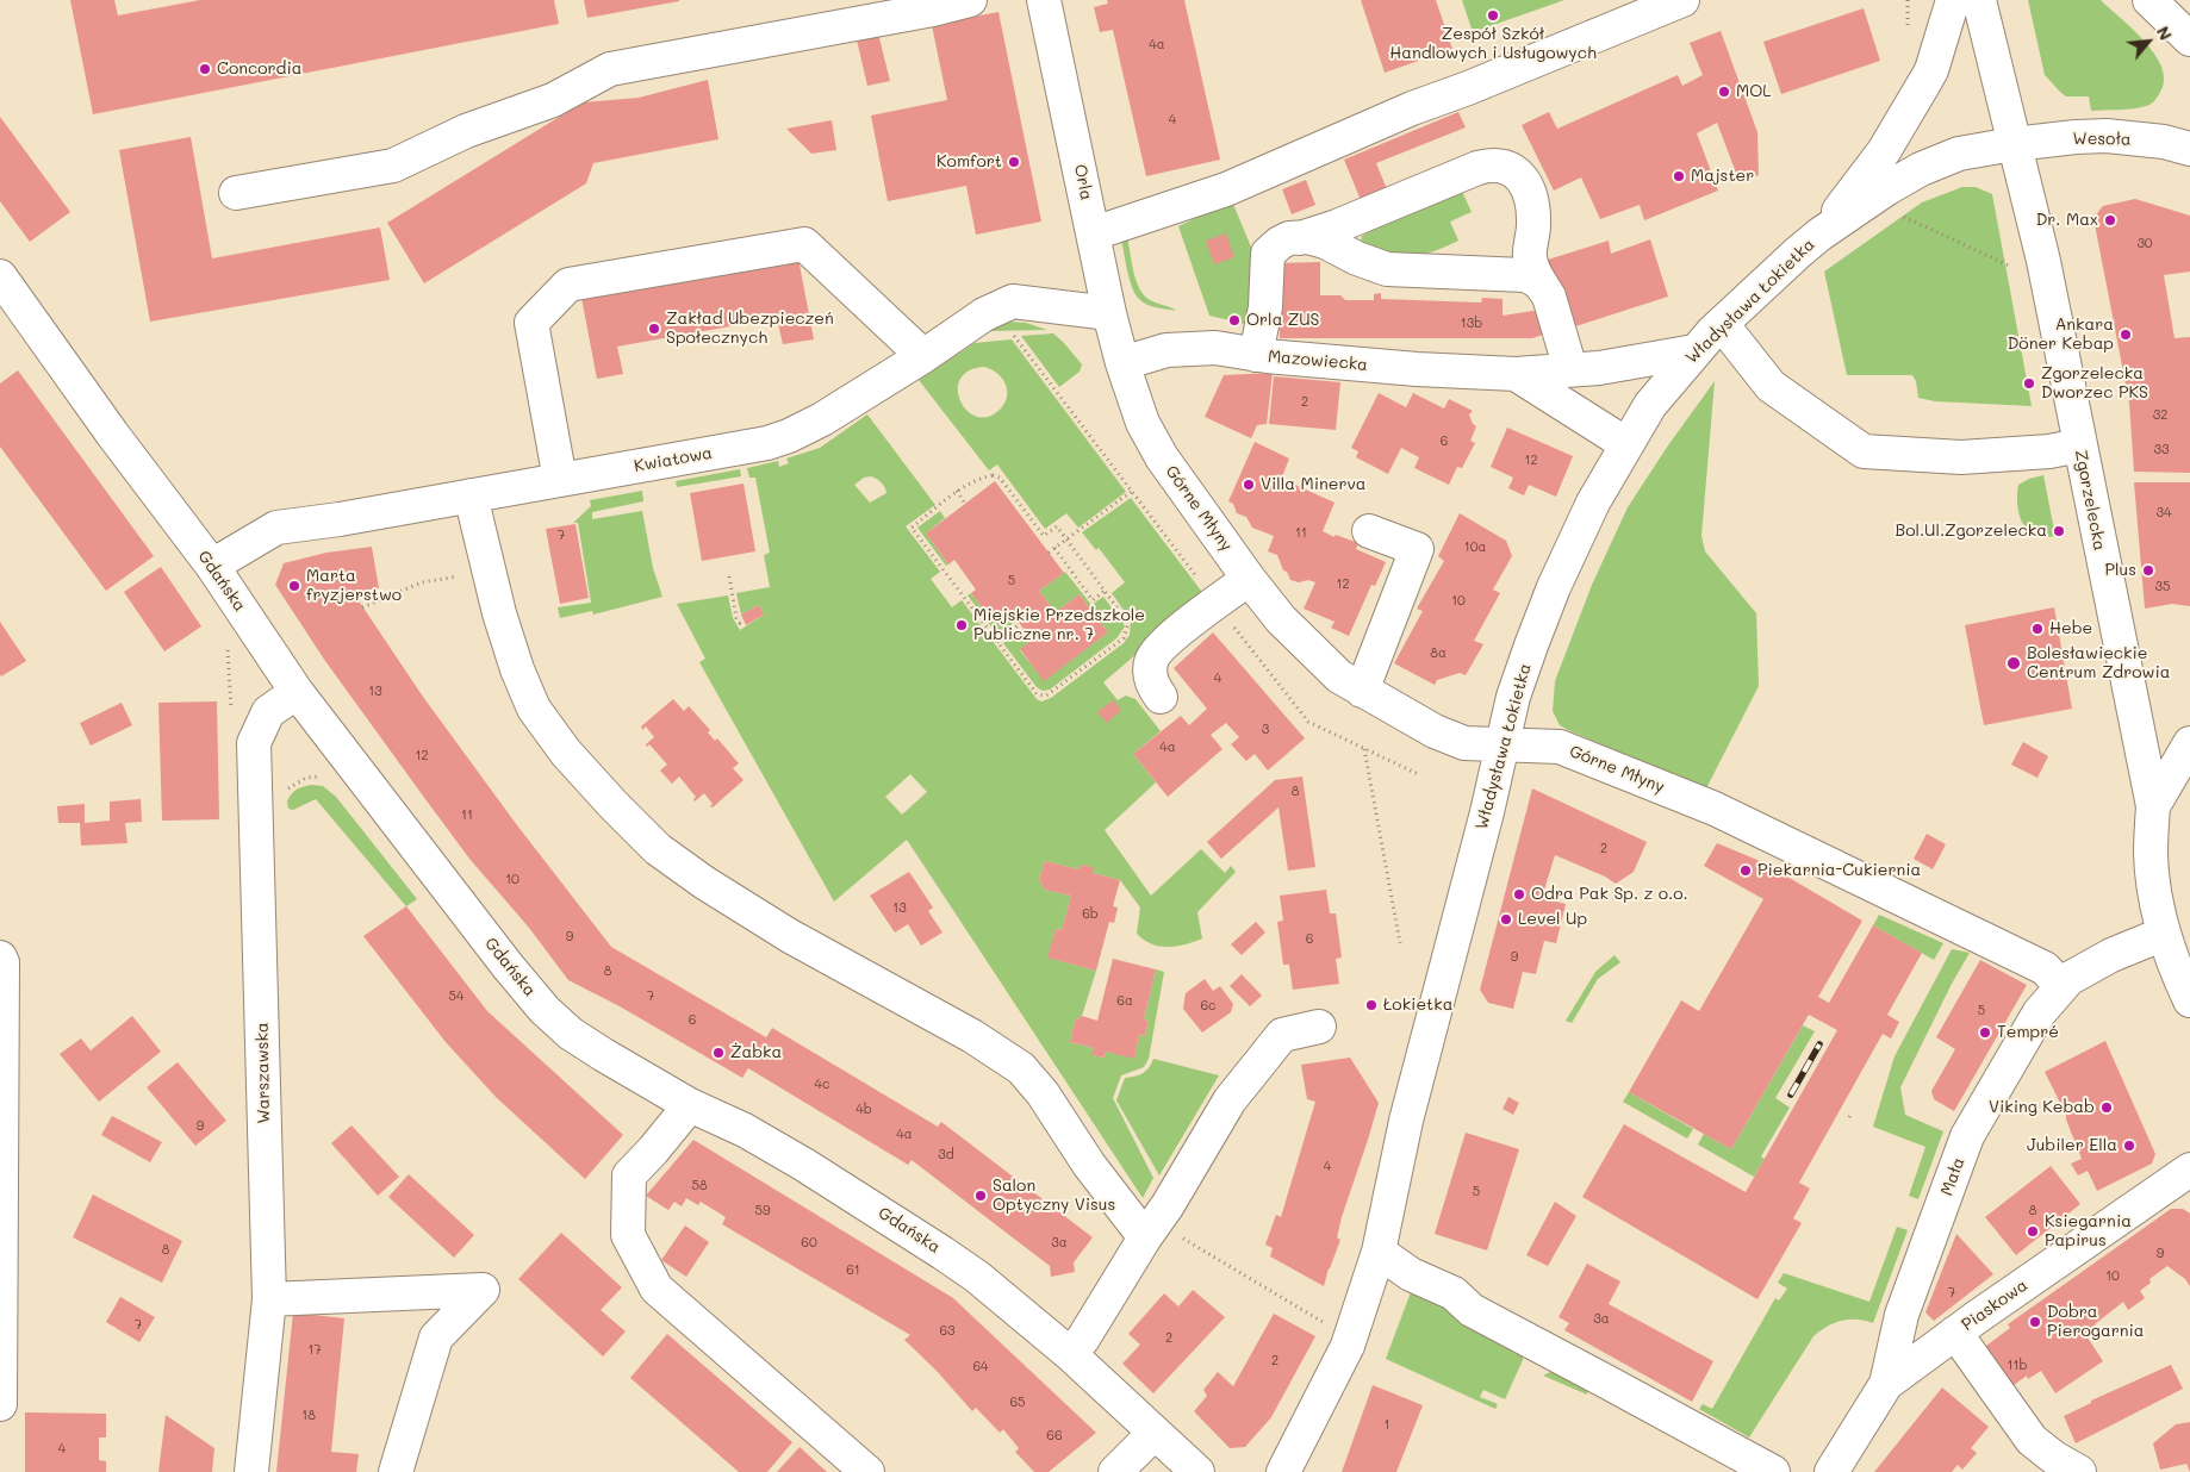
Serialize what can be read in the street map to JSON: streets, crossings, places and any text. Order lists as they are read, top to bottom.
{
  "streets": {
    "street": [
      "Wesoła",
      "Orla",
      "Władysława Łokietka",
      "Mazowiecka",
      "Kwiatowa",
      "Zgorzelecka",
      "Górne Młyny",
      "Gdańska",
      "Warszawska",
      "Mała",
      "Piaskowa"
    ]
  },
  "crossings": [
    ["Wesoła", "Władysława Łokietka"],
    ["Wesoła", "Zgorzelecka"],
    ["Orla", "Mazowiecka"],
    ["Orla", "Kwiatowa"],
    ["Orla", "Górne Młyny"],
    ["Władysława Łokietka", "Mazowiecka"],
    ["Władysława Łokietka", "Zgorzelecka"],
    ["Władysława Łokietka", "Górne Młyny"],
    ["Mazowiecka", "Górne Młyny"],
    ["Kwiatowa", "Gdańska"],
    ["Górne Młyny", "Mała"],
    ["Gdańska", "Warszawska"],
    ["Mała", "Piaskowa"]
  ],
  "places": [
    "Zespół Szkół Handlowych i Usługowych",
    "Concordia",
    "MOL",
    "Komfort",
    "Majster",
    "Dr. Max",
    "Orla ZUS",
    "Zakład Ubezpieczeń Społecznych",
    "Ankara Döner Kebap",
    "Zgorzelecka Dworzec PKS",
    "Villa Minerva",
    "Bol.Ul.Zgorzelecka",
    "Plus",
    "Marta fryzjerstwo",
    "Miejskie Przedszkole Publiczne nr. 7",
    "Hebe",
    "Bolesławieckie Centrum Zdrowia",
    "Piekarnia-Cukiernia",
    "Odra Pak Sp. z o.o.",
    "Level Up",
    "Łokietka",
    "Tempré",
    "Żabka",
    "Viking Kebab",
    "Jubiler Ella",
    "Salon Optyczny Visus",
    "Ksiegarnia Papirus",
    "Dobra Pierogarnia"
  ],
  "house_numbers": [
    "4a",
    "4",
    "30",
    "13b",
    "2",
    "32",
    "6",
    "33",
    "12",
    "34",
    "11",
    "7",
    "10a",
    "5",
    "12",
    "35",
    "10",
    "8a",
    "4",
    "13",
    "3",
    "4a",
    "12",
    "8",
    "11",
    "2",
    "10",
    "13",
    "6b",
    "9",
    "6",
    "9",
    "8",
    "54",
    "7",
    "6a",
    "6c",
    "5",
    "6",
    "4c",
    "4b",
    "9",
    "4a",
    "3d",
    "4",
    "58",
    "5",
    "59",
    "8",
    "60",
    "3a",
    "8",
    "9",
    "61",
    "10",
    "7",
    "3a",
    "7",
    "63",
    "2",
    "17",
    "2",
    "11b",
    "64",
    "65",
    "18",
    "1",
    "66",
    "4"
  ],
  "north": "top right"
}
